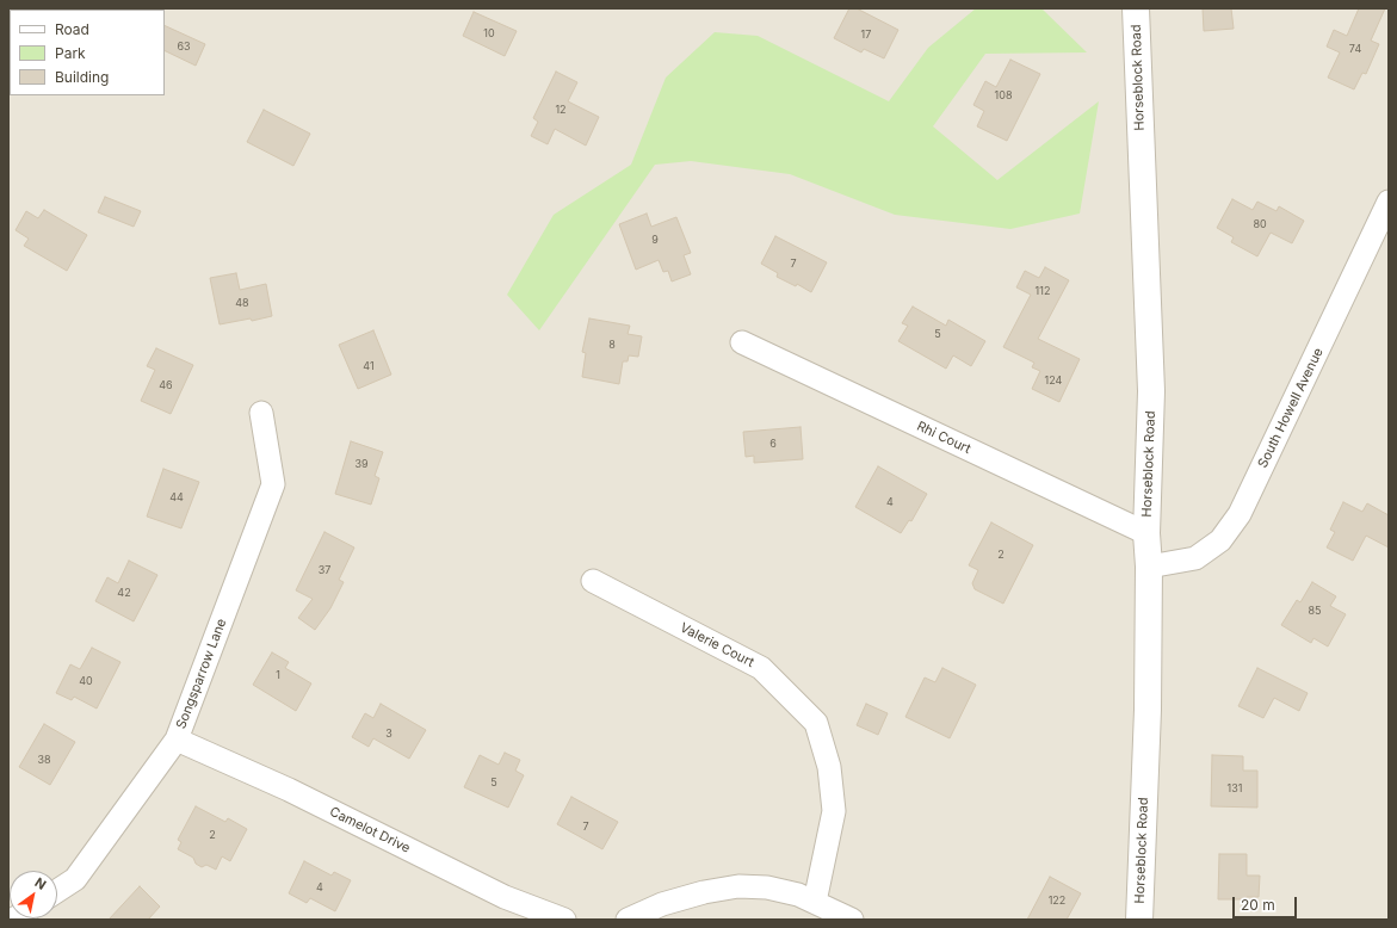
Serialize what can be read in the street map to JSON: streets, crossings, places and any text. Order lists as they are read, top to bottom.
{
  "streets": {
    "street": [
      "Horseblock Road",
      "South Howell Avenue",
      "Rhi Court",
      "Valerie Court",
      "Songsparrow Lane",
      "Camelot Drive"
    ]
  },
  "crossings": [
    ["Horseblock Road", "South Howell Avenue"],
    ["Horseblock Road", "Rhi Court"],
    ["Songsparrow Lane", "Camelot Drive"]
  ],
  "house_numbers": [
    "10",
    "17",
    "63",
    "74",
    "108",
    "12",
    "80",
    "9",
    "7",
    "112",
    "48",
    "5",
    "8",
    "41",
    "124",
    "46",
    "6",
    "39",
    "44",
    "4",
    "2",
    "37",
    "42",
    "85",
    "1",
    "40",
    "3",
    "38",
    "5",
    "131",
    "7",
    "2",
    "4",
    "122"
  ],
  "legend": ["Road", "Park", "Building"],
  "scale_bar": "20 m",
  "north": "top right"
}
